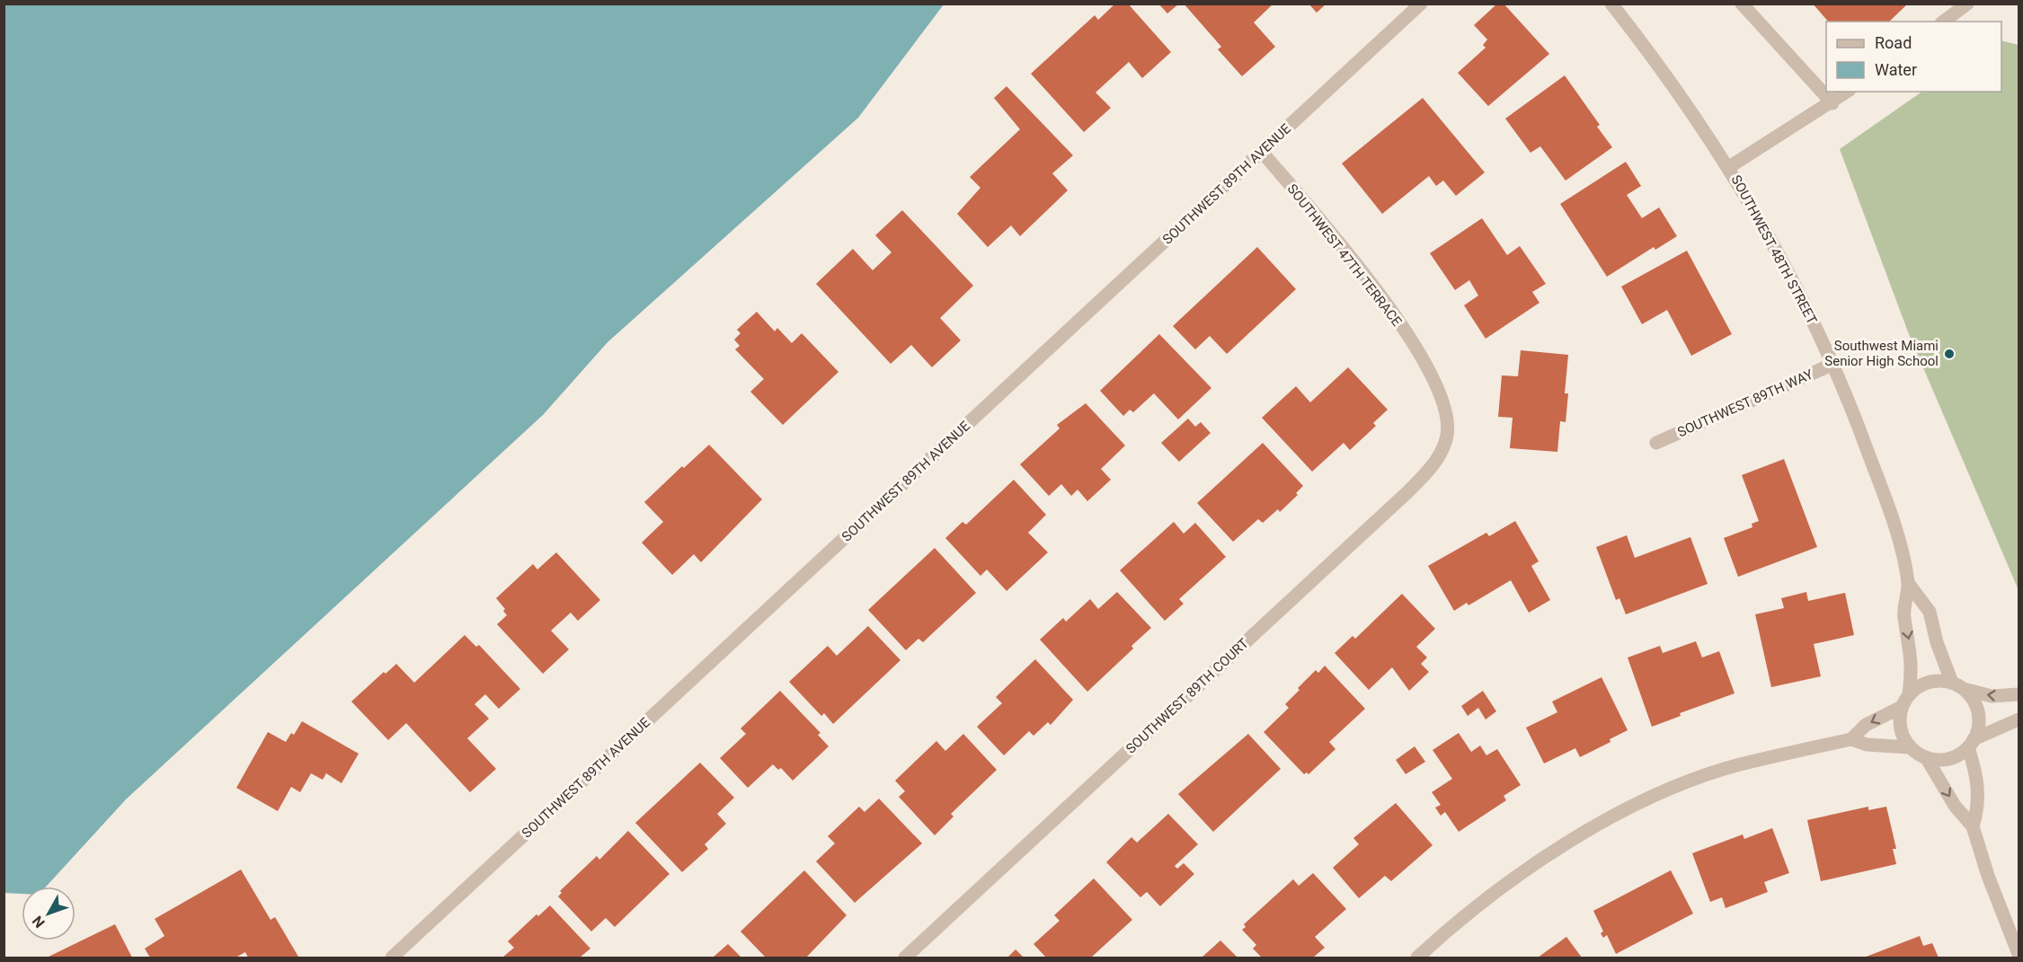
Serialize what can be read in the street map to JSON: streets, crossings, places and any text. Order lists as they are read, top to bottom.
{
  "streets": {
    "street": [
      "SOUTHWEST 89TH AVENUE",
      "SOUTHWEST 48TH STREET",
      "SOUTHWEST 47TH TERRACE",
      "SOUTHWEST 89TH WAY",
      "SOUTHWEST 89TH COURT"
    ]
  },
  "crossings": [
    ["SOUTHWEST 89TH AVENUE", "SOUTHWEST 47TH TERRACE"],
    ["SOUTHWEST 48TH STREET", "SOUTHWEST 89TH WAY"],
    ["SOUTHWEST 47TH TERRACE", "SOUTHWEST 89TH COURT"]
  ],
  "places": ["Southwest Miami Senior High School"],
  "legend": ["Road", "Water"],
  "north": "bottom left"
}
